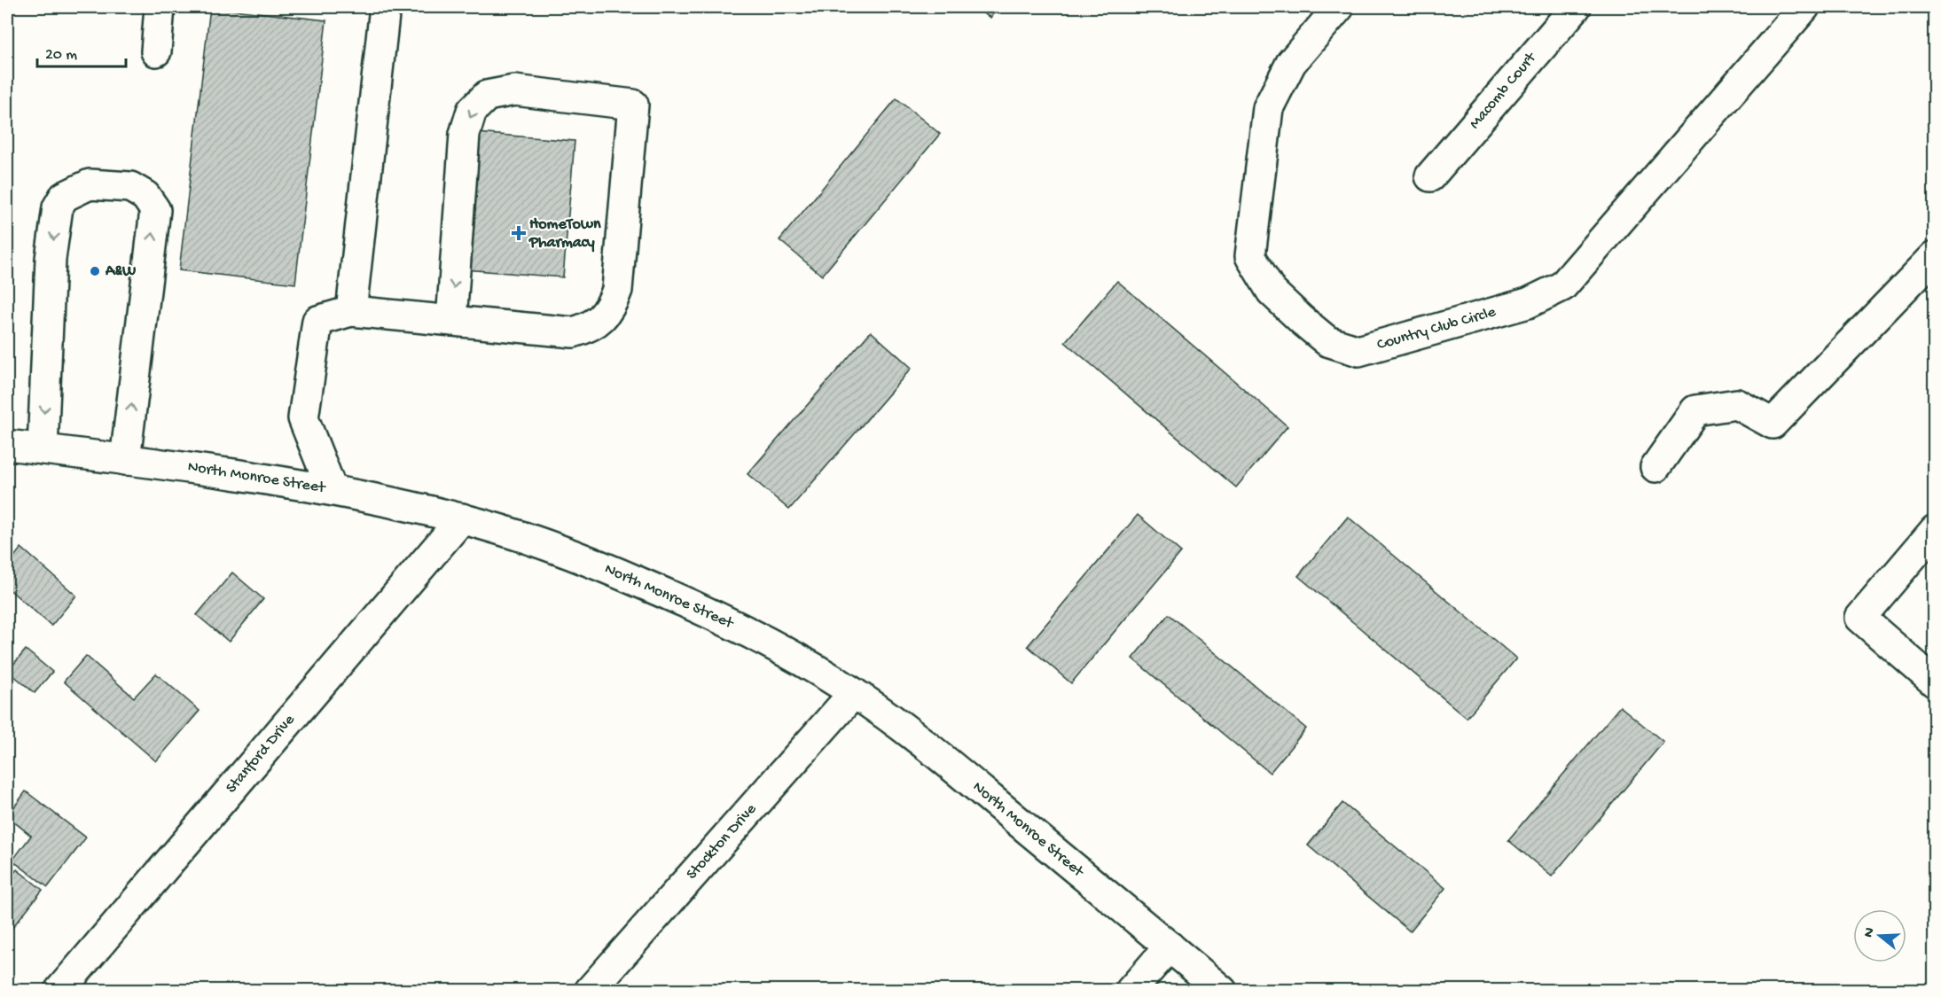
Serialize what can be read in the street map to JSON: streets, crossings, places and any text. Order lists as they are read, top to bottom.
{
  "streets": {
    "street": [
      "Macomb Court",
      "Country Club Circle",
      "North Monroe Street",
      "Stanford Drive",
      "Stockton Drive"
    ]
  },
  "crossings": [
    ["North Monroe Street", "Stanford Drive"],
    ["North Monroe Street", "Stockton Drive"]
  ],
  "places": {
    "health": ["HomeTown Pharmacy"],
    "other": ["A&W"]
  },
  "scale_bar": "20 m",
  "north": "left"
}
